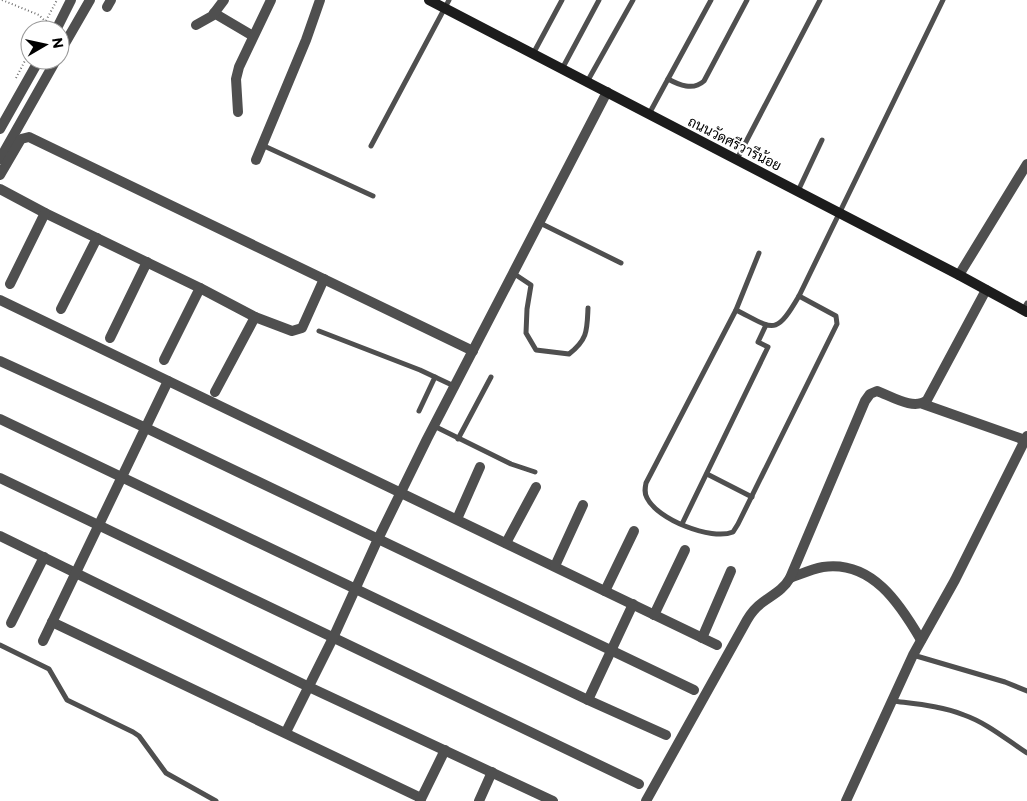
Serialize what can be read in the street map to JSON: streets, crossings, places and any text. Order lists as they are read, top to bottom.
{
  "streets": {
    "main road": ["ถนนวัดศรีวารีน้อย"]
  },
  "north": "right"
}
